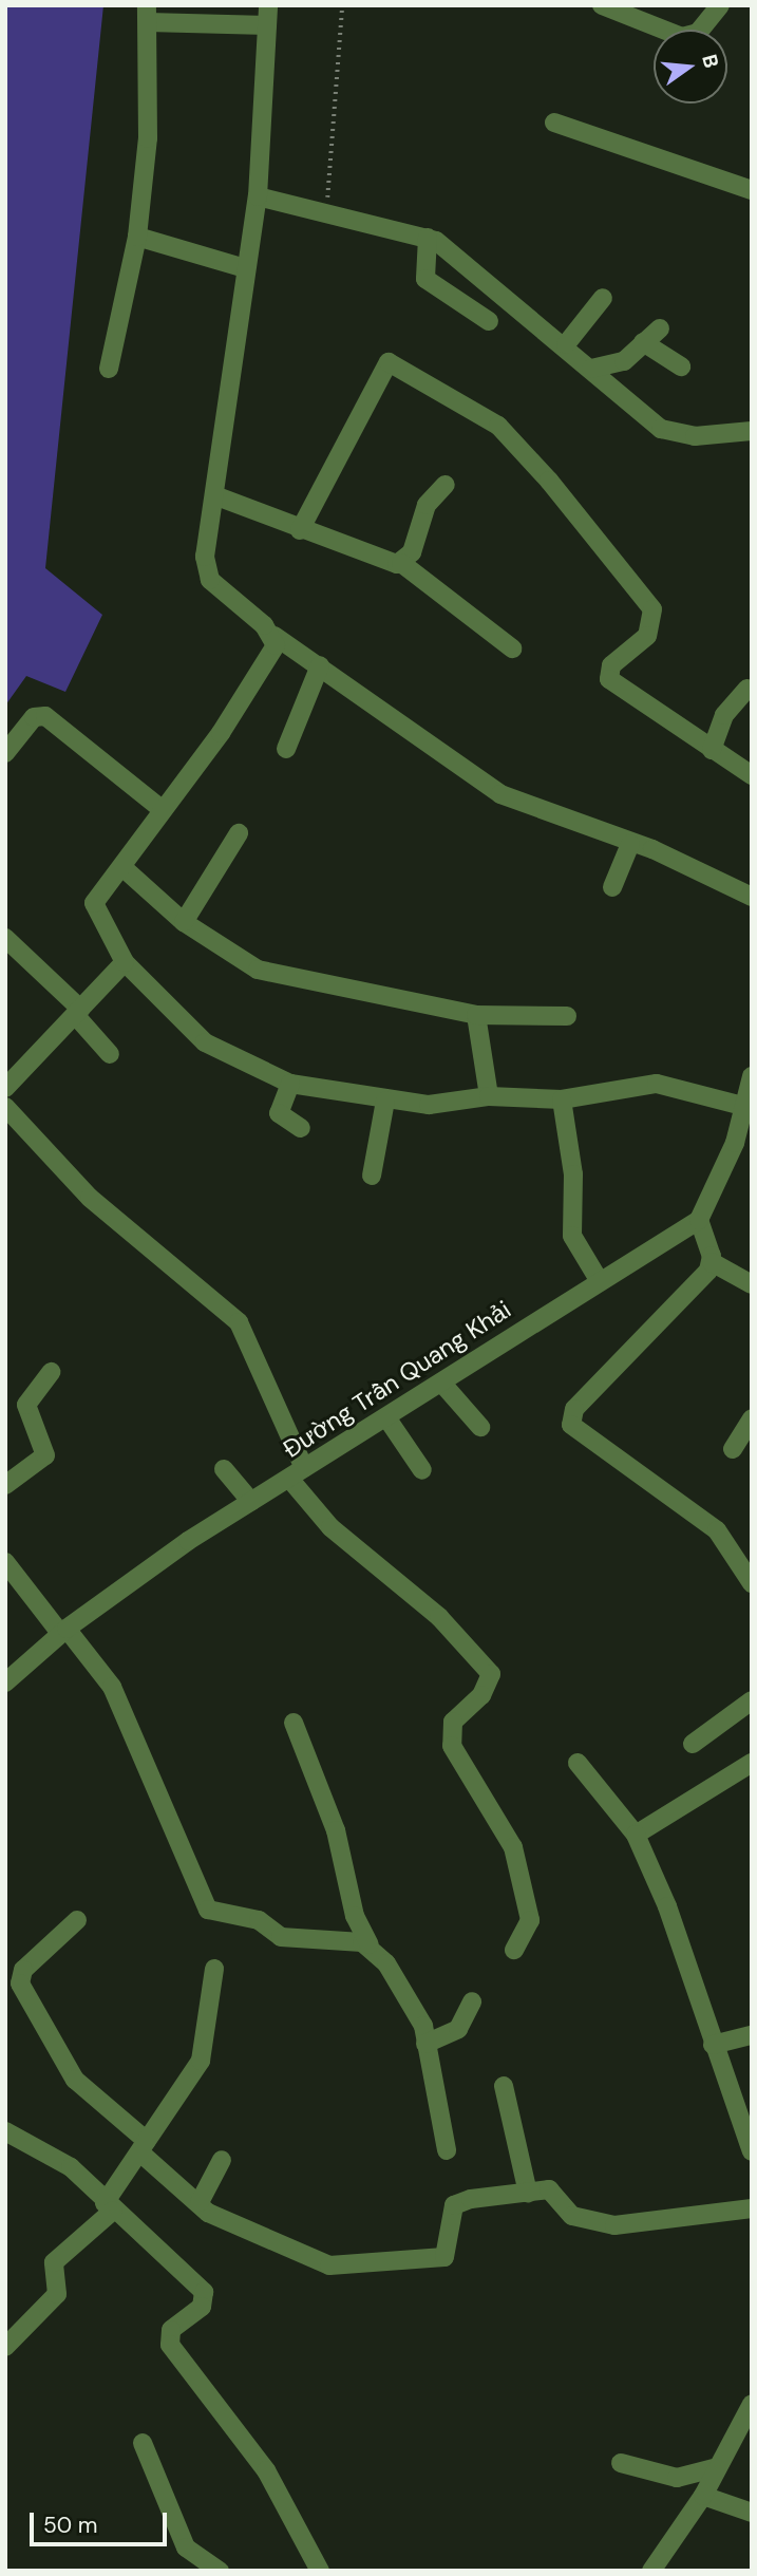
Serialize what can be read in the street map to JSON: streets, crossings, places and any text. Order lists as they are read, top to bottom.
{
  "streets": {
    "street": ["Đường Trần Quang Khải"]
  },
  "scale_bar": "50 m",
  "north": "right"
}
